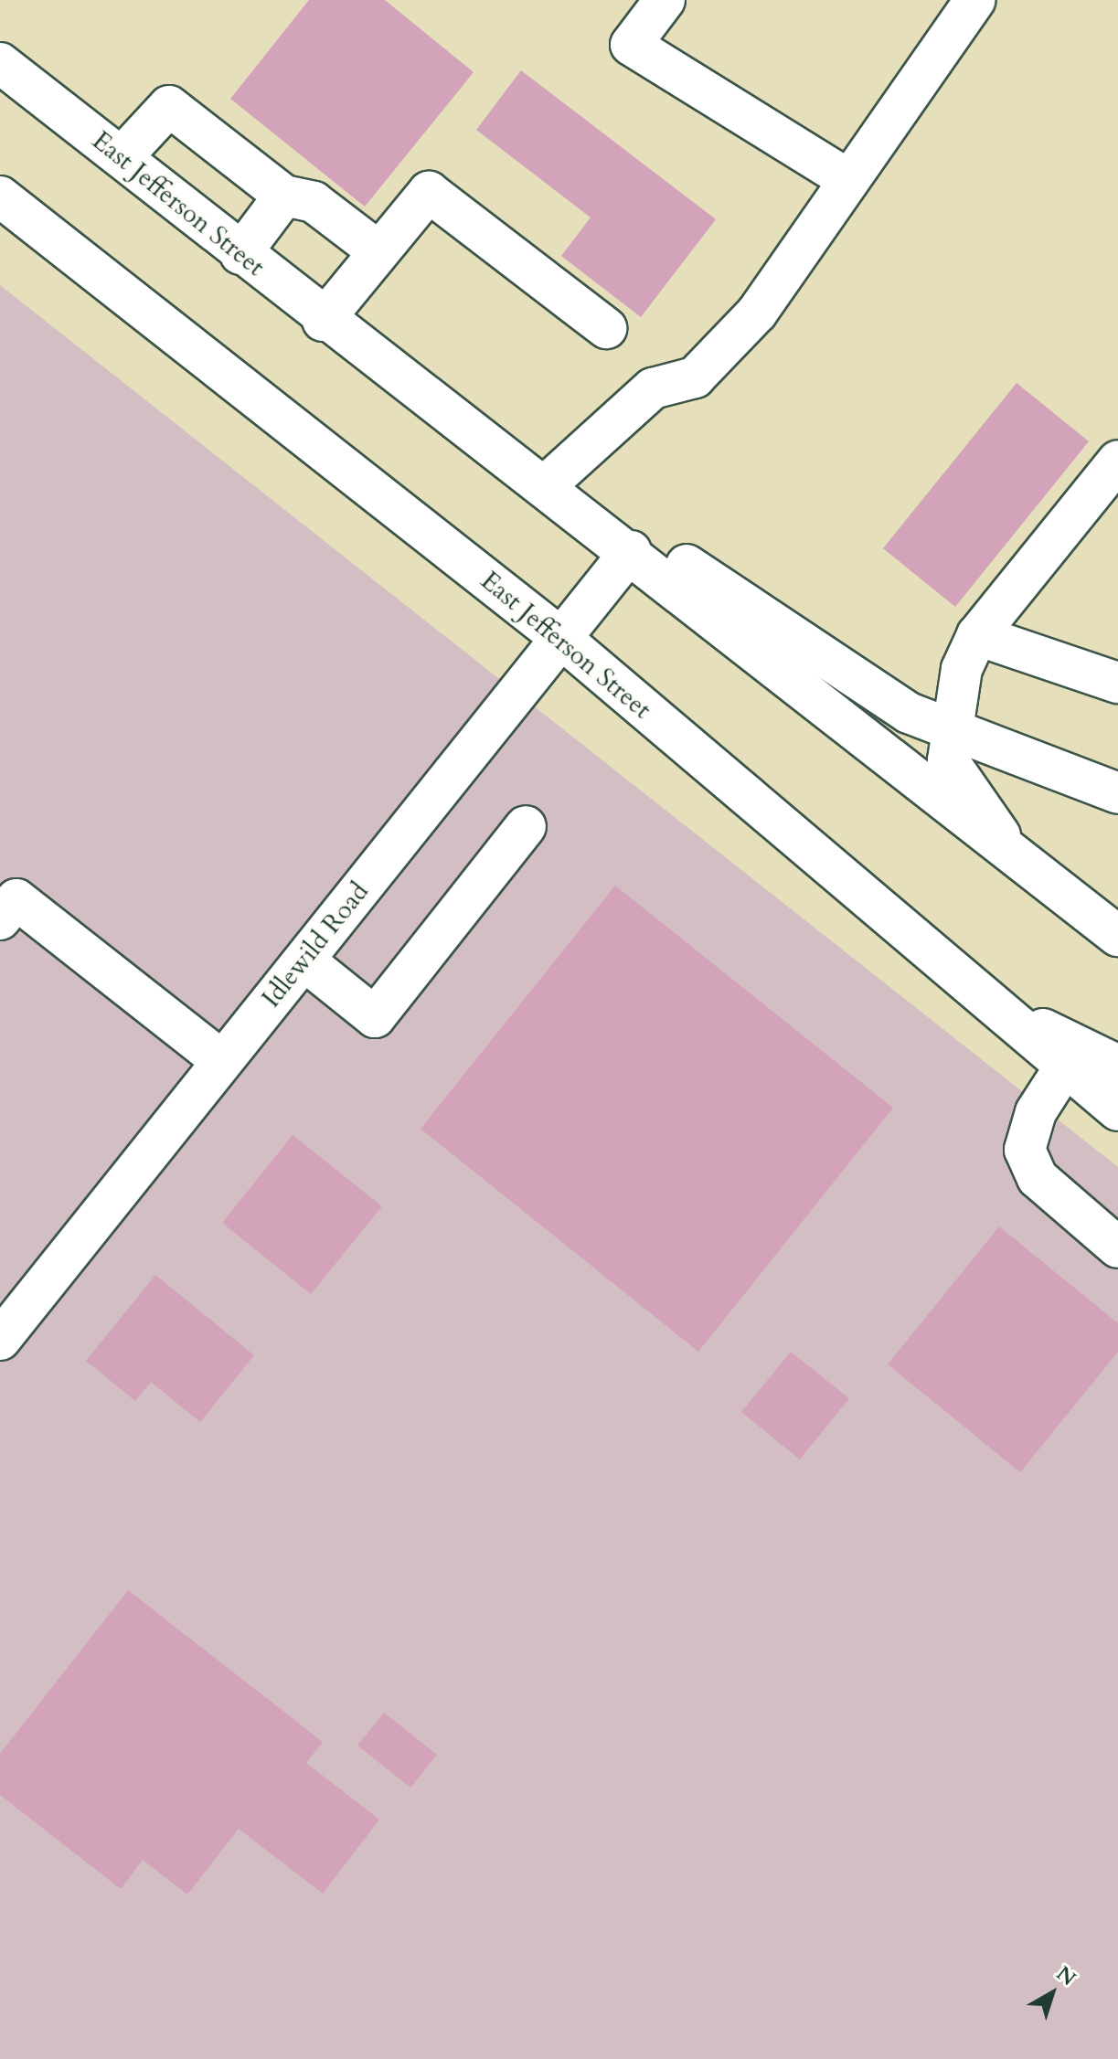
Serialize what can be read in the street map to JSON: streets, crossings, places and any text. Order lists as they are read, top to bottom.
{
  "streets": {
    "main road": ["East Jefferson Street", "Idlewild Road"]
  },
  "crossings": [
    ["East Jefferson Street", "Idlewild Road"]
  ],
  "north": "top right"
}
